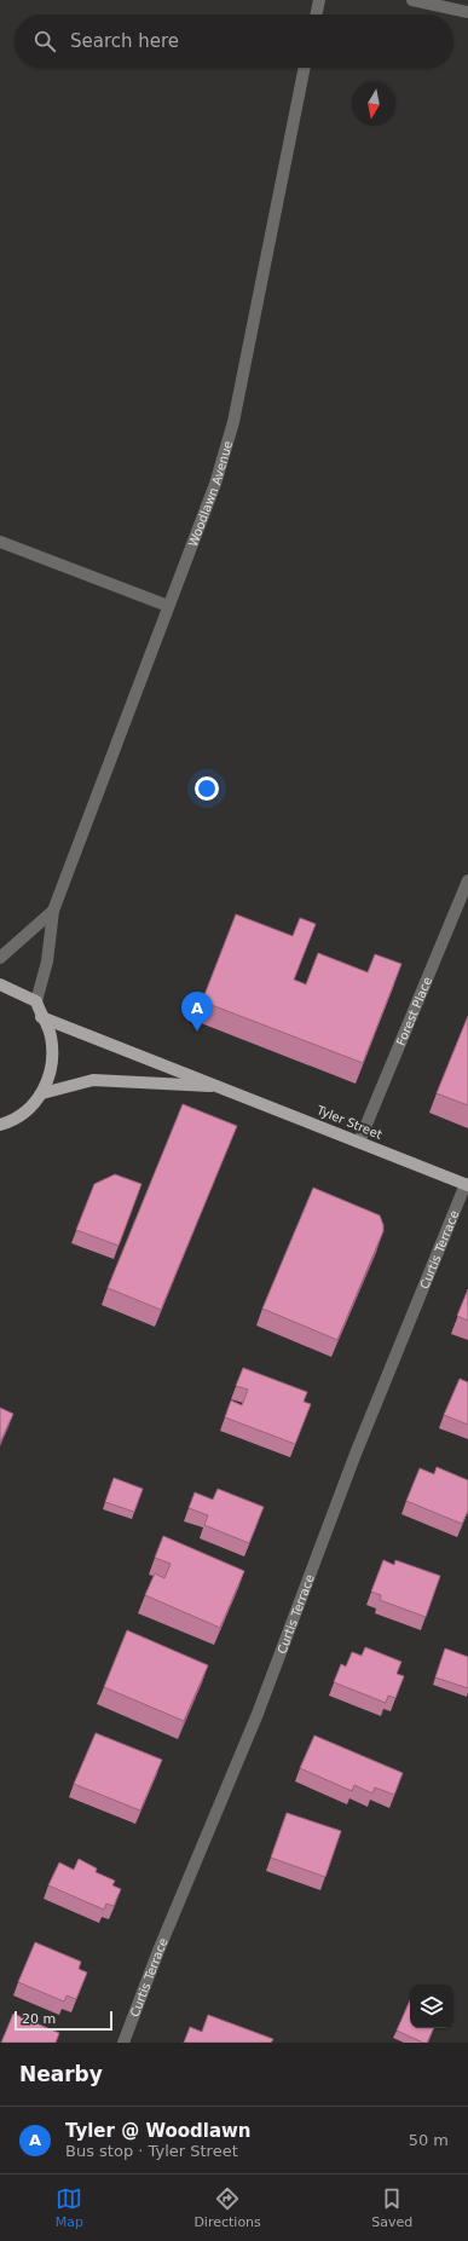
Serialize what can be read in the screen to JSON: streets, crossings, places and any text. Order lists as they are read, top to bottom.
{
  "streets": {
    "main road": ["Tyler Street"],
    "street": ["Woodlawn Avenue", "Forest Place", "Curtis Terrace"]
  },
  "crossings": [
    ["Forest Place", "Tyler Street"],
    ["Tyler Street", "Curtis Terrace"]
  ],
  "scale_bar": "20 m",
  "north": "bottom",
  "page": {
    "search": "Search here",
    "pins": "A",
    "scale": "20 m",
    "heading": "Nearby",
    "list": [
      {
        "mark": "A",
        "name": "Tyler @ Woodlawn",
        "note": "Bus stop · Tyler Street",
        "value": "50 m"
      }
    ],
    "nav": ["Map", "Directions", "Saved"]
  }
}
